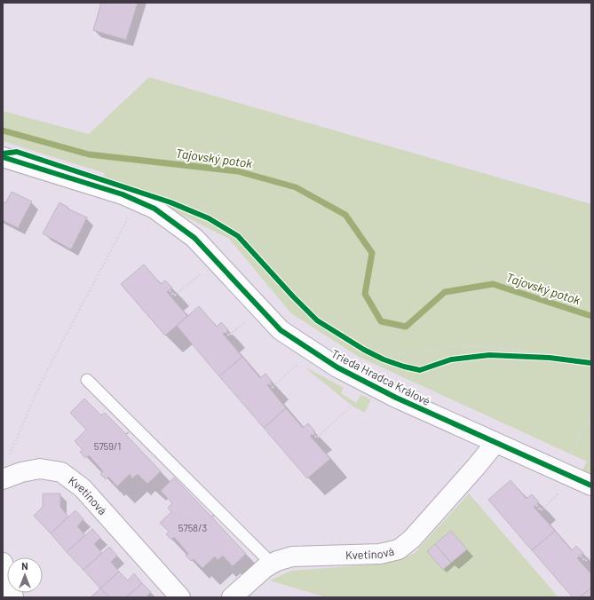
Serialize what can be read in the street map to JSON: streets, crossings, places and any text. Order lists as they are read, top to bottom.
{
  "streets": {
    "street": ["Trieda Hradca Králové", "Kvetinová"]
  },
  "crossings": [
    ["Trieda Hradca Králové", "Kvetinová"]
  ],
  "water": ["Tajovský potok"],
  "house_numbers": ["5759/1", "5758/3"],
  "north": "top"
}
